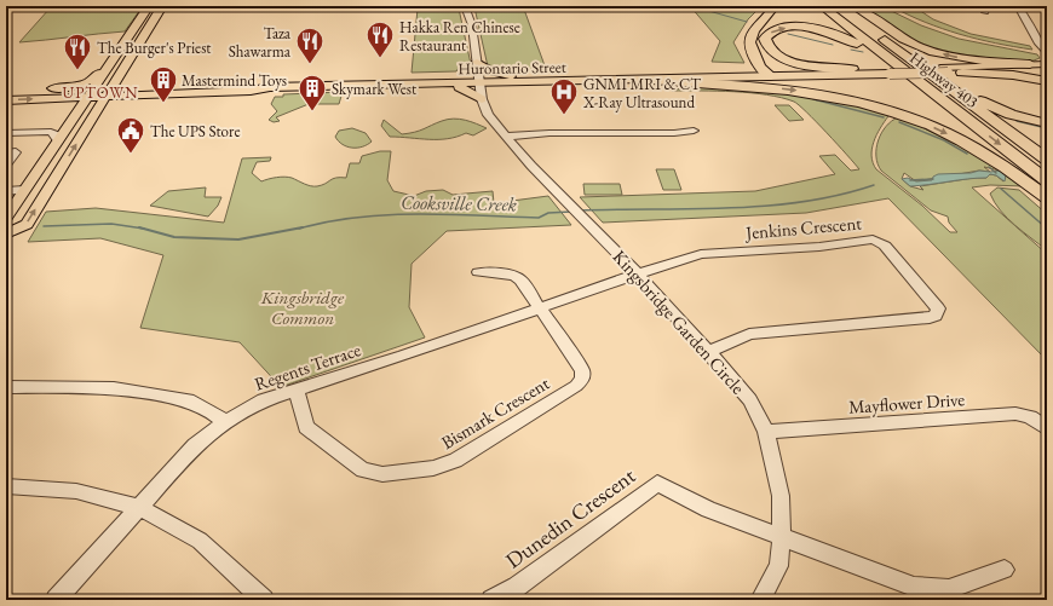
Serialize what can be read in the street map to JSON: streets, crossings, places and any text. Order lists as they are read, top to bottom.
{
  "streets": {
    "highway": ["Highway 403"],
    "main road": ["Hurontario Street"],
    "street": [
      "Jenkins Crescent",
      "Kingsbridge Garden Circle",
      "Regents Terrace",
      "Mayflower Drive",
      "Bismark Crescent",
      "Dunedin Crescent"
    ]
  },
  "crossings": [
    ["Hurontario Street", "Highway 403"],
    ["Hurontario Street", "Kingsbridge Garden Circle"],
    ["Jenkins Crescent", "Kingsbridge Garden Circle"],
    ["Jenkins Crescent", "Regents Terrace"],
    ["Kingsbridge Garden Circle", "Regents Terrace"],
    ["Kingsbridge Garden Circle", "Mayflower Drive"],
    ["Kingsbridge Garden Circle", "Dunedin Crescent"],
    ["Regents Terrace", "Bismark Crescent"]
  ],
  "districts": ["UPTOWN"],
  "water": ["Cooksville Creek"],
  "parks": ["Kingsbridge Common"],
  "places": {
    "restaurant": ["Hakka Ren Chinese Restaurant", "Taza Shawarma", "The Burger's Priest"],
    "building": ["Mastermind Toys", "Skymark West"],
    "hospital": ["GNMI MRI & CT X-Ray Ultrasound"],
    "public building": ["The UPS Store"]
  }
}
